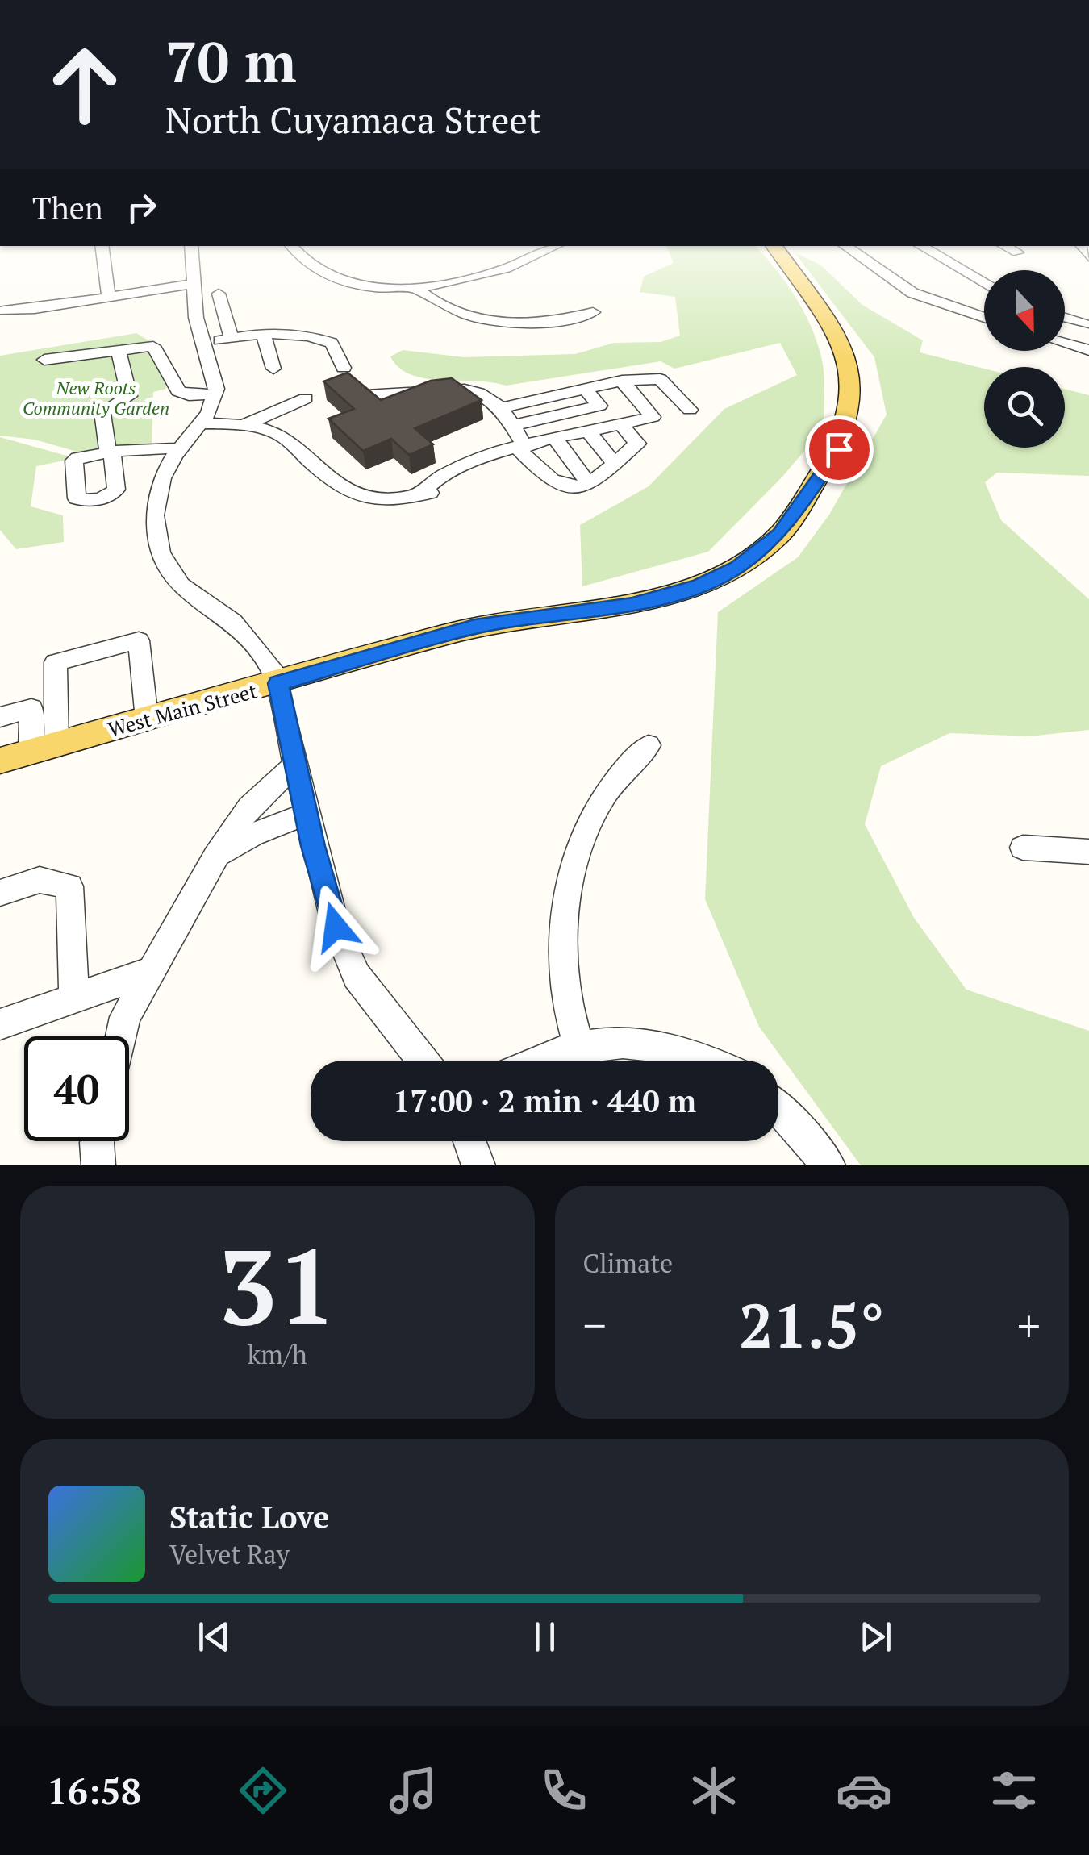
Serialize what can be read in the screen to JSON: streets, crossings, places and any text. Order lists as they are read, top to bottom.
{
  "streets": {
    "main road": ["West Main Street"]
  },
  "parks": ["New Roots Community Garden"],
  "north": "bottom",
  "page": {
    "turn": ["70 m", "North Cuyamaca Street"],
    "then": "Then",
    "limit": "40",
    "trip": "17:00 · 2 min · 440 m",
    "tile": [
      ["31", "km/h"],
      "Climate"
    ],
    "heat": ["−", "21.5°", "+"],
    "song": ["Static Love", "Velvet Ray"],
    "tabs": "16:58"
  }
}
